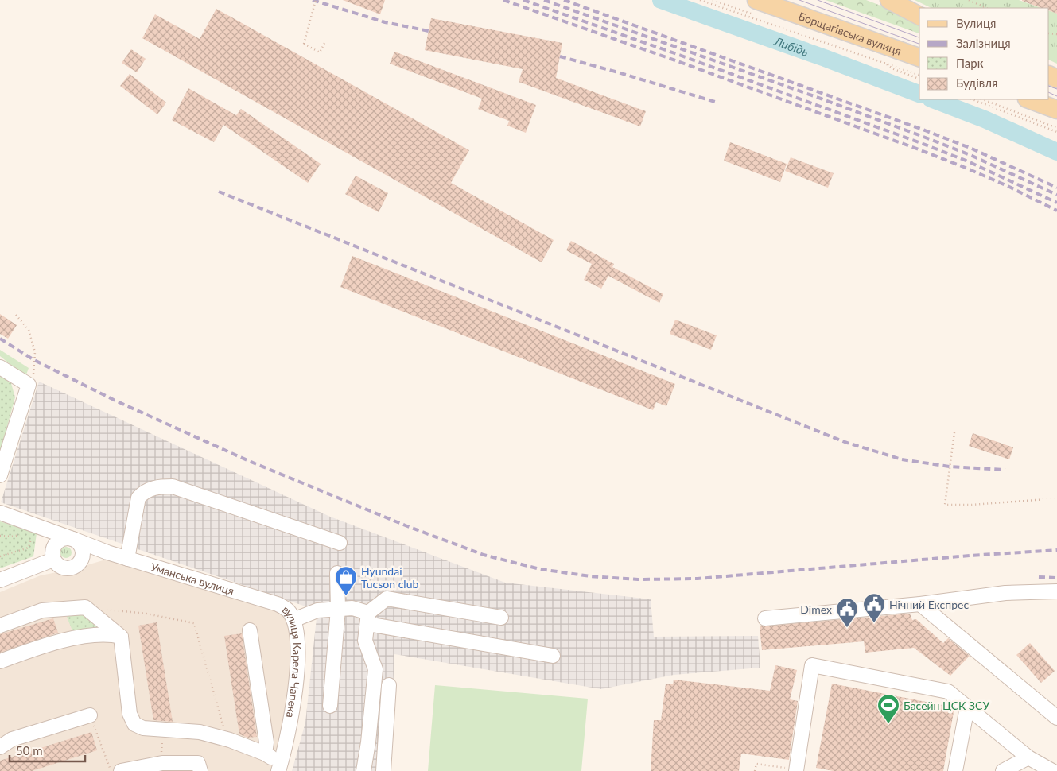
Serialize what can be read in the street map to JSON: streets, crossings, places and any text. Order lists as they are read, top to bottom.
{
  "streets": {
    "main road": ["Борщагівська вулиця"],
    "street": ["Уманська вулиця", "вулиця Карела Чапека"]
  },
  "crossings": [
    ["Уманська вулиця", "вулиця Карела Чапека"]
  ],
  "water": ["Либідь"],
  "places": {
    "shop": ["Hyundai Tucson club"],
    "public building": ["Нічний Експрес", "Dimex"],
    "sports": ["Басейн ЦСК ЗСУ"]
  },
  "legend": [
    "Вулиця",
    "Залізниця",
    "Парк",
    "Будівля"
  ],
  "scale_bar": "50 m"
}
